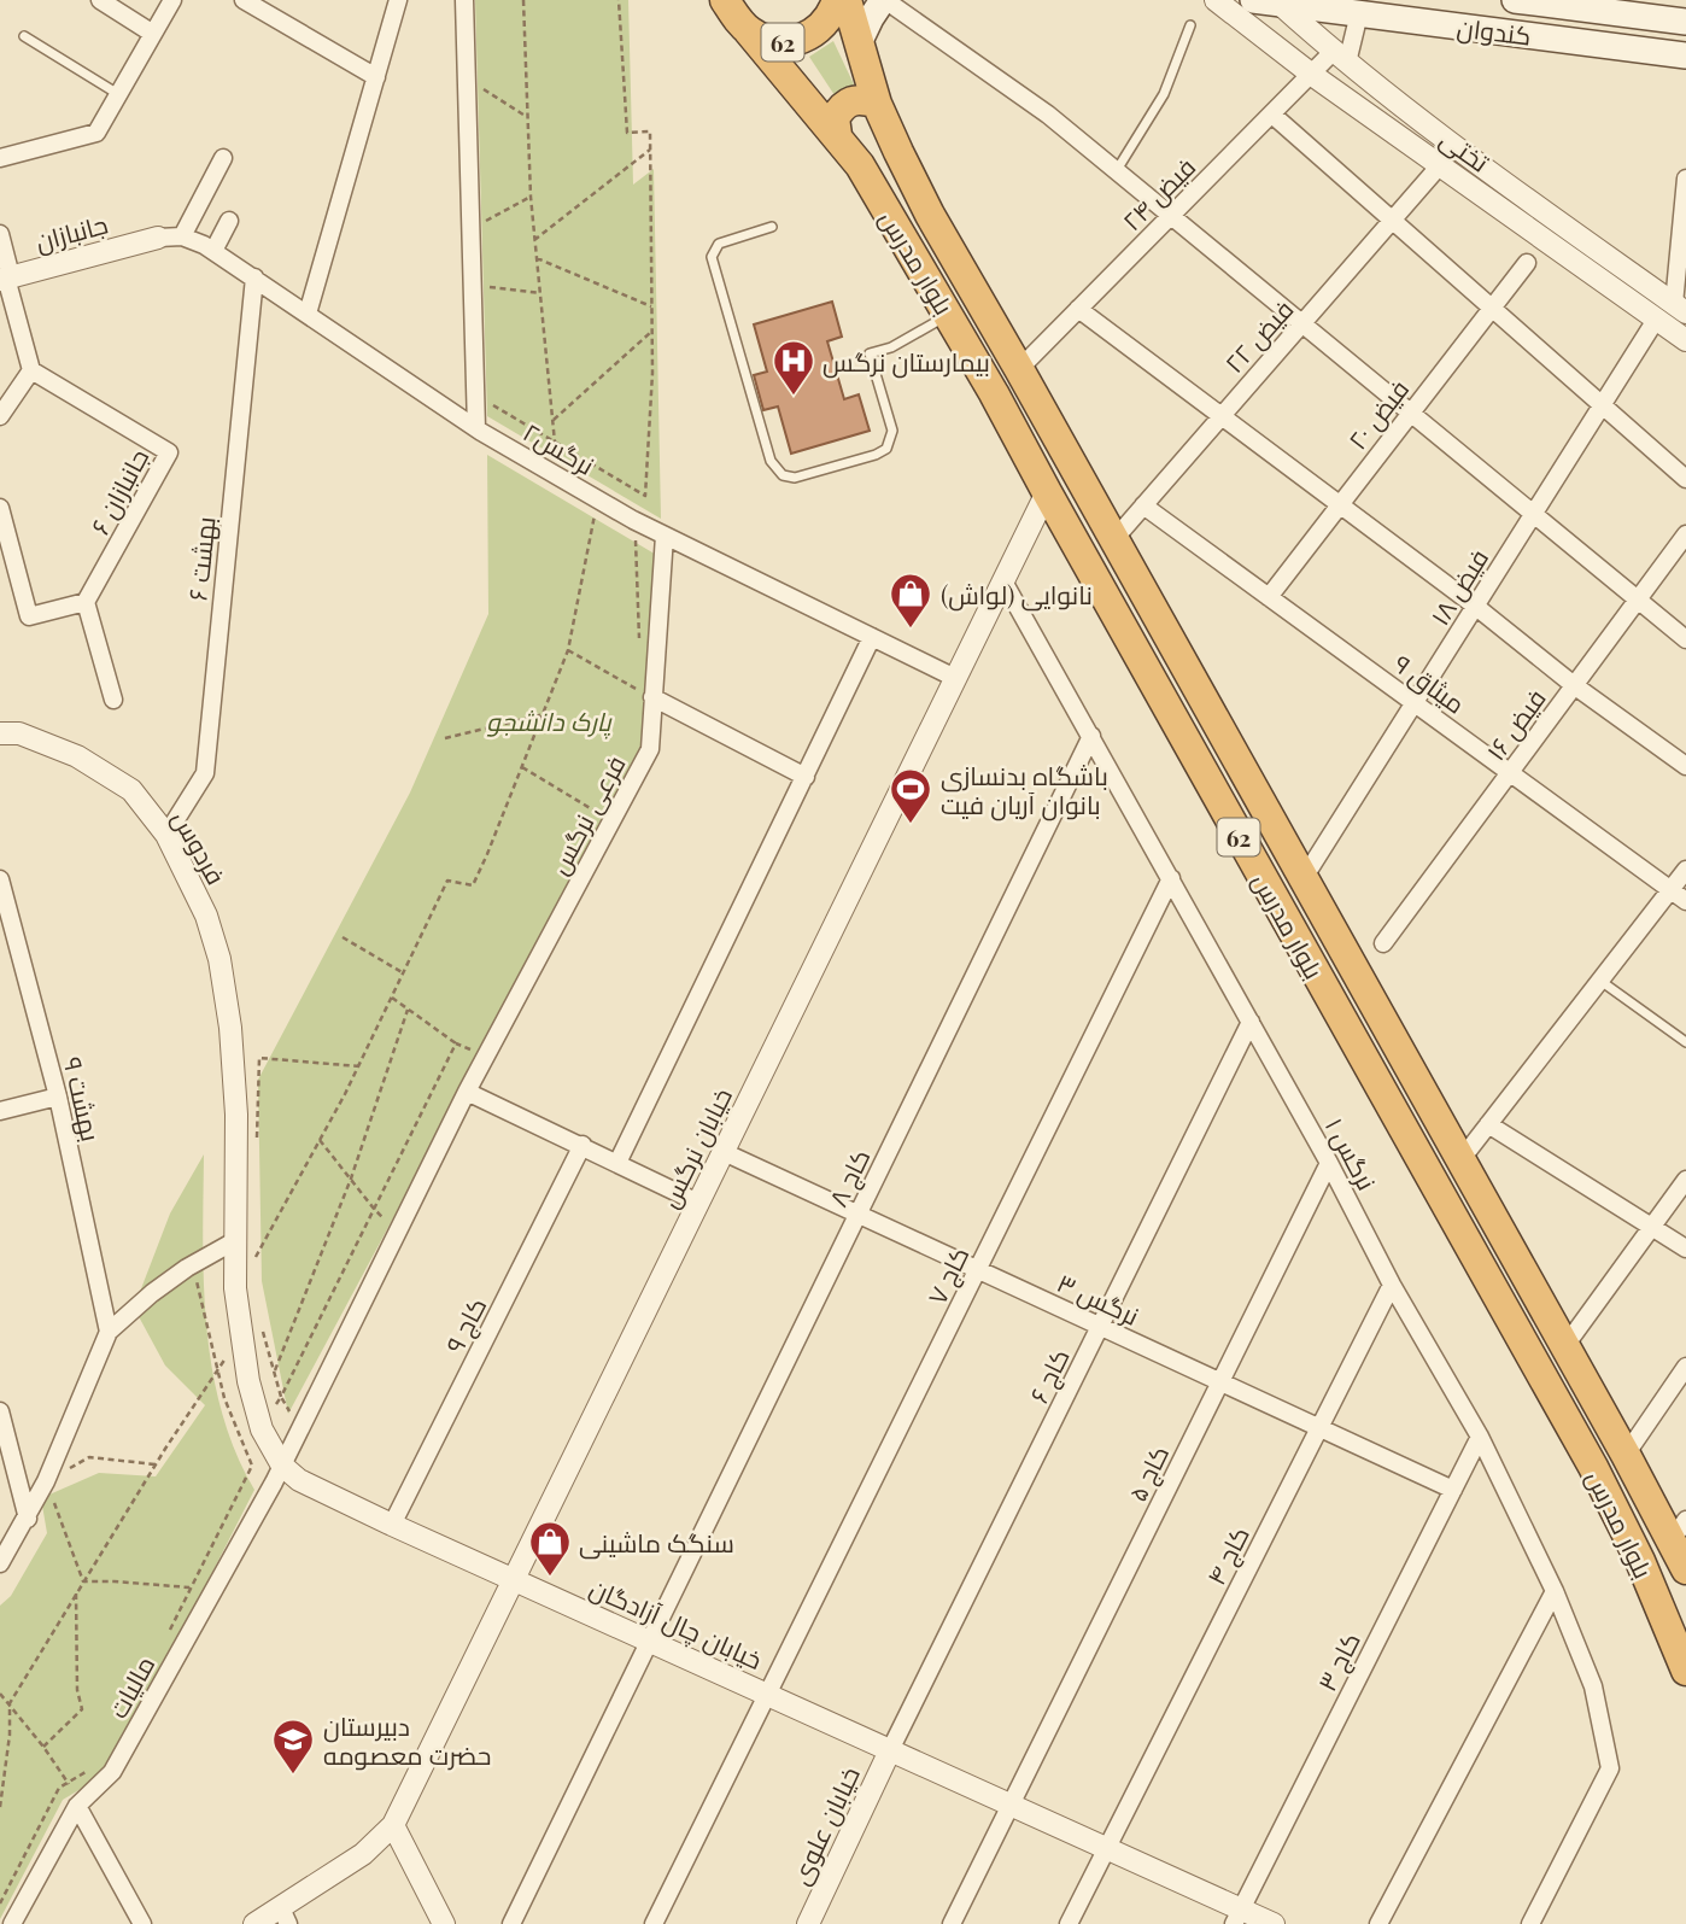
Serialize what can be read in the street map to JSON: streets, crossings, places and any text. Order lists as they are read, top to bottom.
{
  "streets": {
    "highway": ["62", "بلوار مدرس"],
    "main road": ["کندوان"],
    "street": [
      "تختی",
      "فیض ۲۴",
      "جانبازان",
      "فیض ۲۲",
      "فیض ۲۰",
      "نرگس۲",
      "جانبازان ۶",
      "بهشت ۶",
      "فیض ۱۸",
      "میثاق ۹",
      "فیض ۱۶",
      "فرعی نرگس",
      "فردوس",
      "بهشت ۹",
      "خیابان نرگس",
      "نرگس ۱",
      "کاج ۸",
      "کاج ۷",
      "نرگس ۳",
      "کاج ۹",
      "کاج ۶",
      "کاج ۵",
      "کاج ۴",
      "خیابان چال آزادگان",
      "کاج ۳",
      "مالیات",
      "خیابان علوی"
    ]
  },
  "crossings": [
    ["کندوان", "تختی"],
    ["62", "بلوار مدرس"],
    ["تختی", "فیض ۲۴"],
    ["تختی", "فیض ۲۲"],
    ["تختی", "فیض ۱۸"],
    ["فیض ۲۴", "بلوار مدرس"],
    ["جانبازان", "نرگس۲"],
    ["بلوار مدرس", "فیض ۲۲"],
    ["بلوار مدرس", "فیض ۱۸"],
    ["بلوار مدرس", "خیابان نرگس"],
    ["فیض ۲۲", "میثاق ۹"],
    ["فیض ۲۰", "میثاق ۹"],
    ["نرگس۲", "بهشت ۶"],
    ["نرگس۲", "فرعی نرگس"],
    ["نرگس۲", "خیابان نرگس"],
    ["بهشت ۶", "فردوس"],
    ["فیض ۱۸", "میثاق ۹"],
    ["میثاق ۹", "فیض ۱۶"],
    ["فرعی نرگس", "مالیات"],
    ["فردوس", "خیابان چال آزادگان"],
    ["خیابان نرگس", "نرگس ۱"],
    ["خیابان نرگس", "نرگس ۳"],
    ["خیابان نرگس", "خیابان چال آزادگان"],
    ["نرگس ۱", "کاج ۸"],
    ["نرگس ۱", "کاج ۷"],
    ["نرگس ۱", "کاج ۶"],
    ["نرگس ۱", "کاج ۵"],
    ["نرگس ۱", "کاج ۴"],
    ["نرگس ۱", "کاج ۳"],
    ["کاج ۸", "نرگس ۳"],
    ["کاج ۸", "خیابان چال آزادگان"],
    ["کاج ۷", "نرگس ۳"],
    ["کاج ۷", "خیابان چال آزادگان"],
    ["نرگس ۳", "کاج ۶"],
    ["نرگس ۳", "کاج ۵"],
    ["نرگس ۳", "کاج ۴"],
    ["نرگس ۳", "کاج ۳"],
    ["کاج ۹", "خیابان چال آزادگان"],
    ["کاج ۶", "خیابان چال آزادگان"],
    ["کاج ۶", "خیابان علوی"],
    ["کاج ۵", "خیابان چال آزادگان"],
    ["کاج ۴", "خیابان چال آزادگان"],
    ["خیابان چال آزادگان", "کاج ۳"],
    ["خیابان چال آزادگان", "مالیات"],
    ["خیابان چال آزادگان", "خیابان علوی"]
  ],
  "parks": ["پارک دانشجو"],
  "places": {
    "hospital": ["بیمارستان نرگس"],
    "shop": ["نانوایی (لواش)", "سنگک ماشینی"],
    "sports": ["باشگاه بدنسازی بانوان آریان فیت"],
    "school or university": ["دبیرستان حضرت معصومه"]
  }
}
